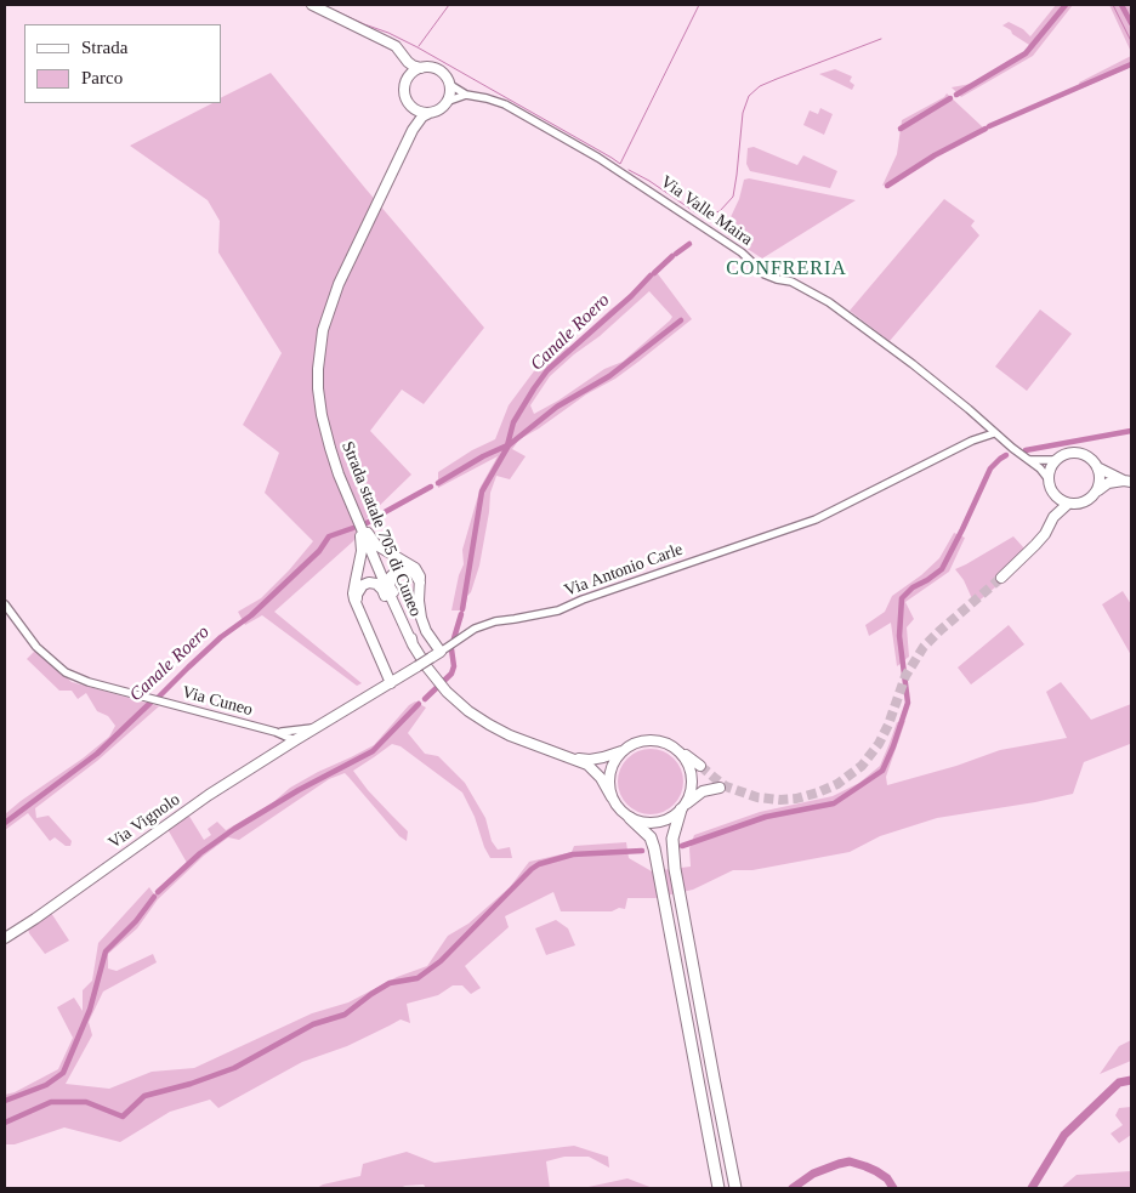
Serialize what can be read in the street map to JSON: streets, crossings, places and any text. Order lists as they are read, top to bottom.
{
  "streets": {
    "main road": ["Strada statale 705 di Cuneo", "Via Antonio Carle", "Via Vignolo"],
    "street": ["Via Valle Maira", "Via Cuneo"]
  },
  "crossings": [
    ["Via Valle Maira", "Strada statale 705 di Cuneo"],
    ["Via Valle Maira", "Via Antonio Carle"],
    ["Via Antonio Carle", "Via Cuneo"],
    ["Via Antonio Carle", "Via Vignolo"],
    ["Via Cuneo", "Via Vignolo"]
  ],
  "districts": ["CONFRERIA"],
  "water": ["Canale Roero"],
  "legend": ["Strada", "Parco"]
}
